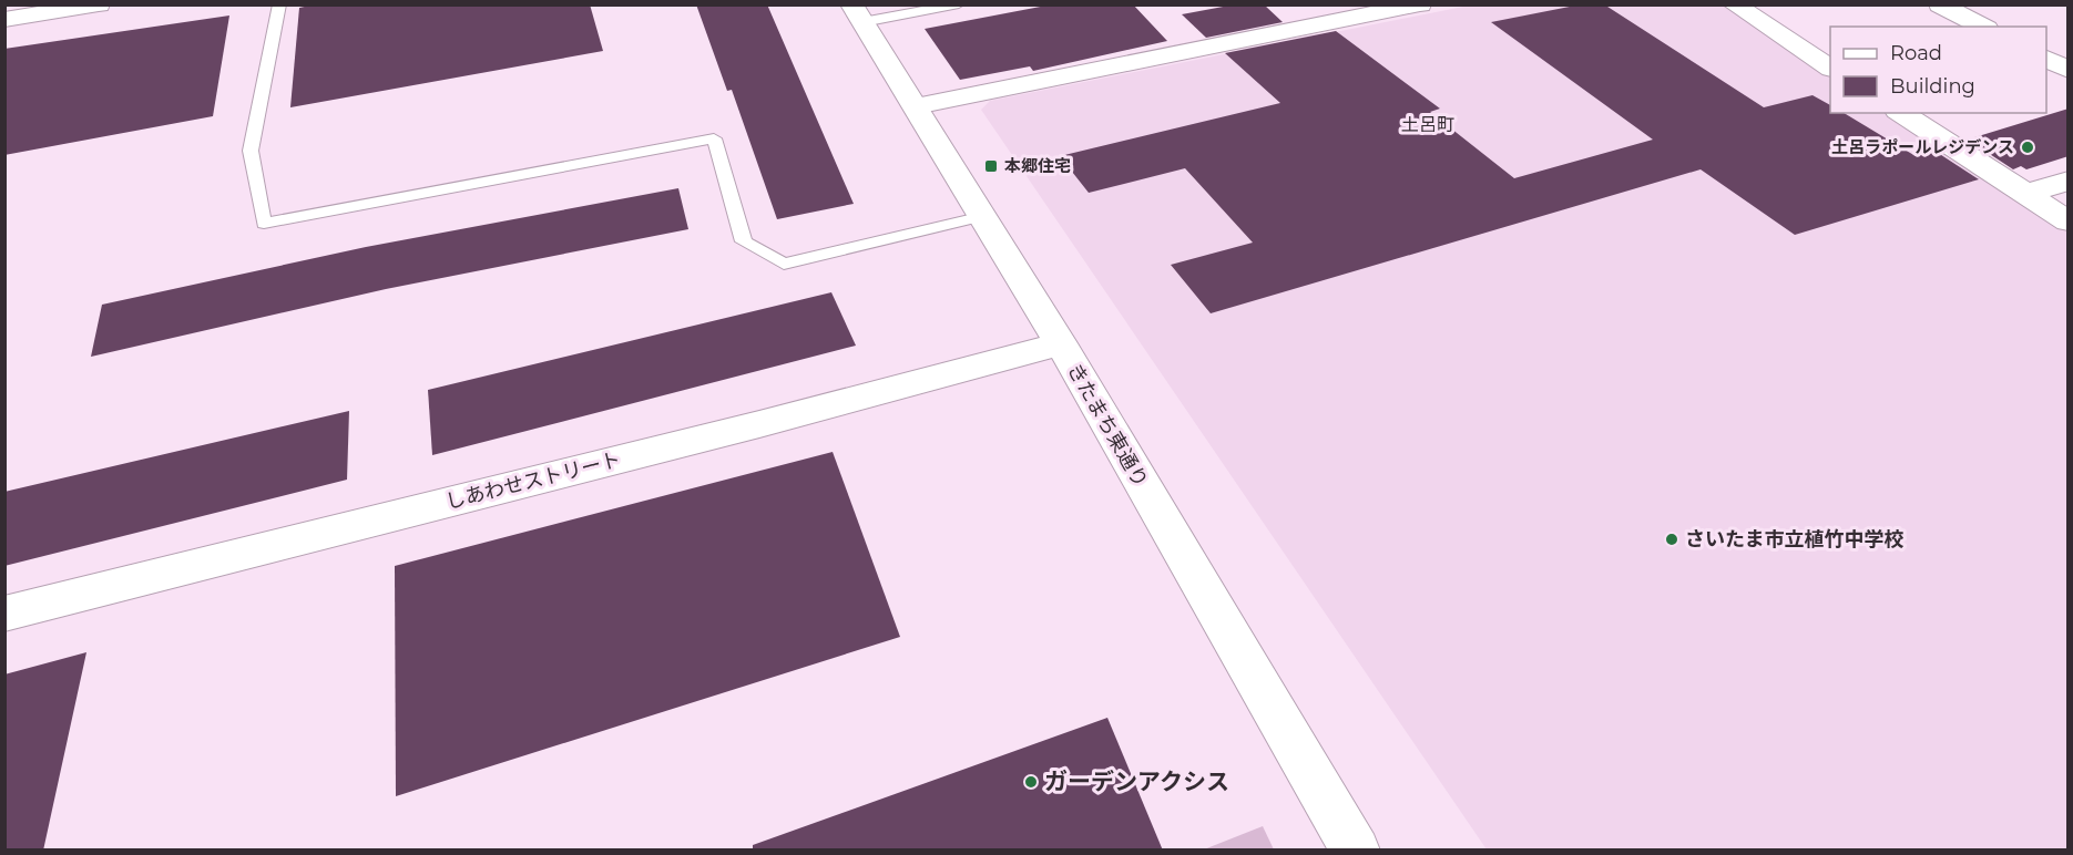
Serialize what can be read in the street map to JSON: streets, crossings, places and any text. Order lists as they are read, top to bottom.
{
  "streets": {
    "street": ["きたまち東通り", "しあわせストリート"]
  },
  "crossings": [
    ["きたまち東通り", "しあわせストリート"]
  ],
  "districts": ["土呂町"],
  "places": {
    "other": ["土呂ラポールレジデンス", "さいたま市立植竹中学校", "ガーデンアクシス"],
    "transit": ["本郷住宅"]
  },
  "legend": ["Road", "Building"]
}
